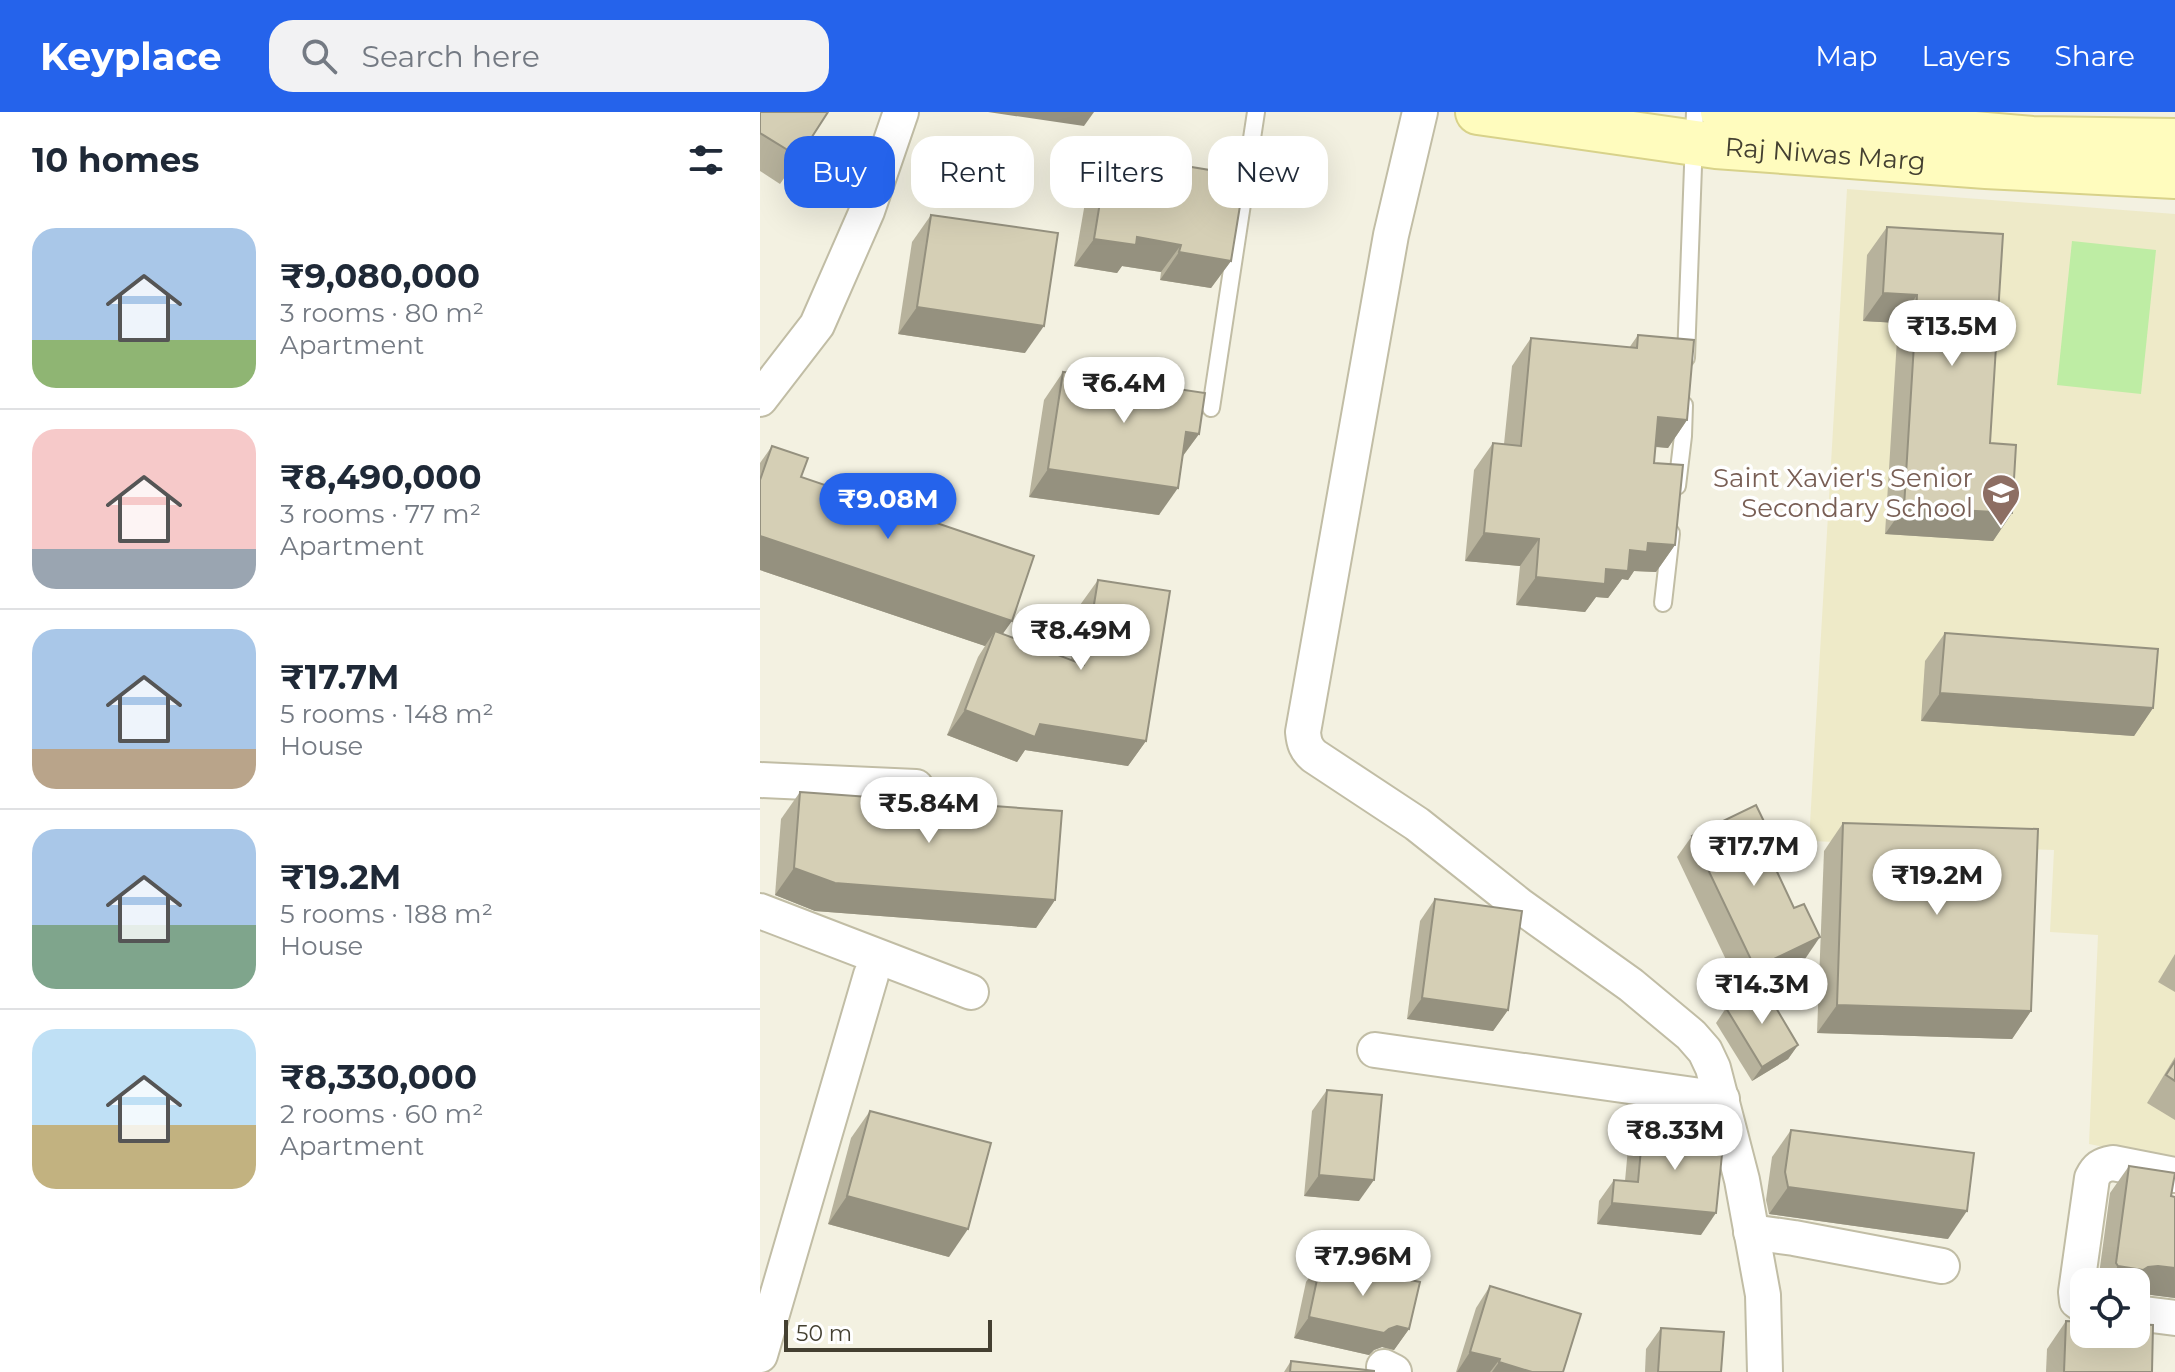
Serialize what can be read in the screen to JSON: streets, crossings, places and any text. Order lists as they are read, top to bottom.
{
  "streets": {
    "street": ["Raj Niwas Marg"]
  },
  "places": {
    "school or university": ["Saint Xavier's Senior Secondary School"]
  },
  "scale_bar": "50 m",
  "page": {
    "header": "Keyplace",
    "search": "Search here",
    "nav": ["Map", "Layers", "Share"],
    "heading": "10 homes",
    "chip": [
      "Buy",
      "Rent",
      "Filters",
      "New"
    ],
    "list": [
      {
        "name": "₹9,080,000",
        "note": "3 rooms · 80 m² · Apartment"
      },
      {
        "name": "₹8,490,000",
        "note": "3 rooms · 77 m² · Apartment"
      },
      {
        "name": "₹17.7M",
        "note": "5 rooms · 148 m² · House"
      },
      {
        "name": "₹19.2M",
        "note": "5 rooms · 188 m² · House"
      },
      {
        "name": "₹8,330,000",
        "note": "2 rooms · 60 m² · Apartment"
      }
    ],
    "price": [
      "₹13.5M",
      "₹6.4M",
      "₹9.08M",
      "₹8.49M",
      "₹5.84M",
      "₹17.7M",
      "₹19.2M",
      "₹14.3M",
      "₹8.33M",
      "₹7.96M"
    ],
    "scale": "50 m"
  }
}
